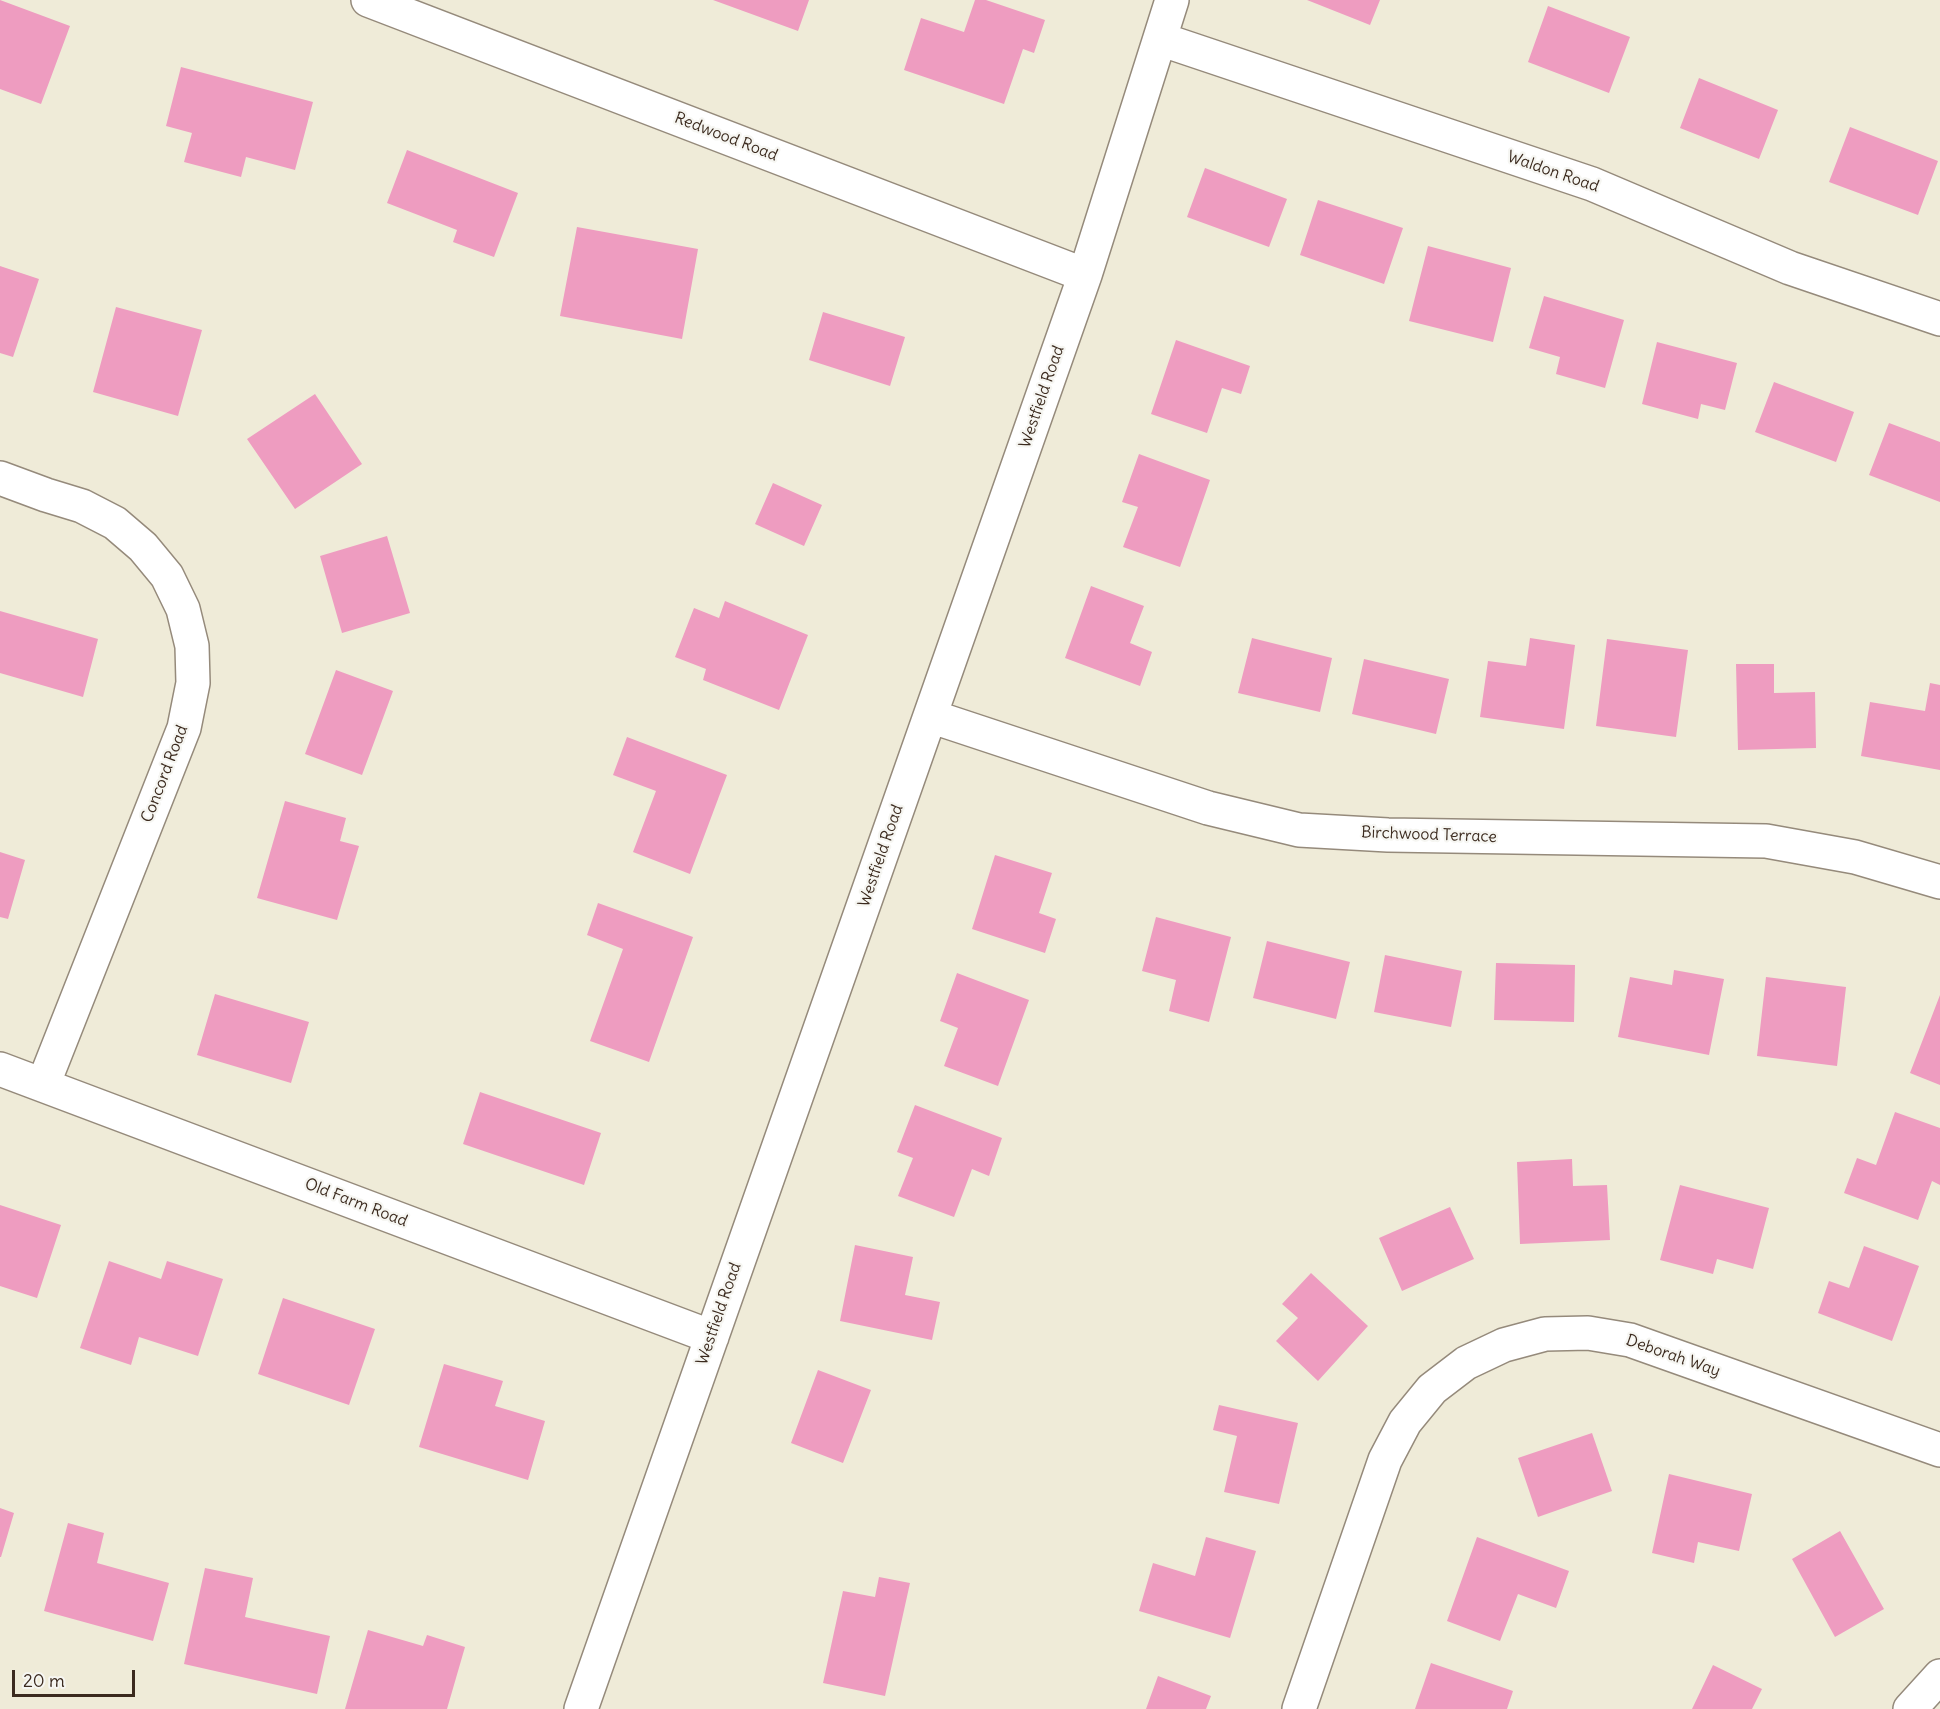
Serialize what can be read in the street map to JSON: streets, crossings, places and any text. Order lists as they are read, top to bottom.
{
  "streets": {
    "street": [
      "Redwood Road",
      "Waldon Road",
      "Westfield Road",
      "Concord Road",
      "Birchwood Terrace",
      "Old Farm Road",
      "Deborah Way"
    ]
  },
  "crossings": [
    ["Redwood Road", "Westfield Road"],
    ["Waldon Road", "Westfield Road"],
    ["Westfield Road", "Birchwood Terrace"],
    ["Westfield Road", "Old Farm Road"],
    ["Concord Road", "Old Farm Road"]
  ],
  "scale_bar": "20 m"
}
